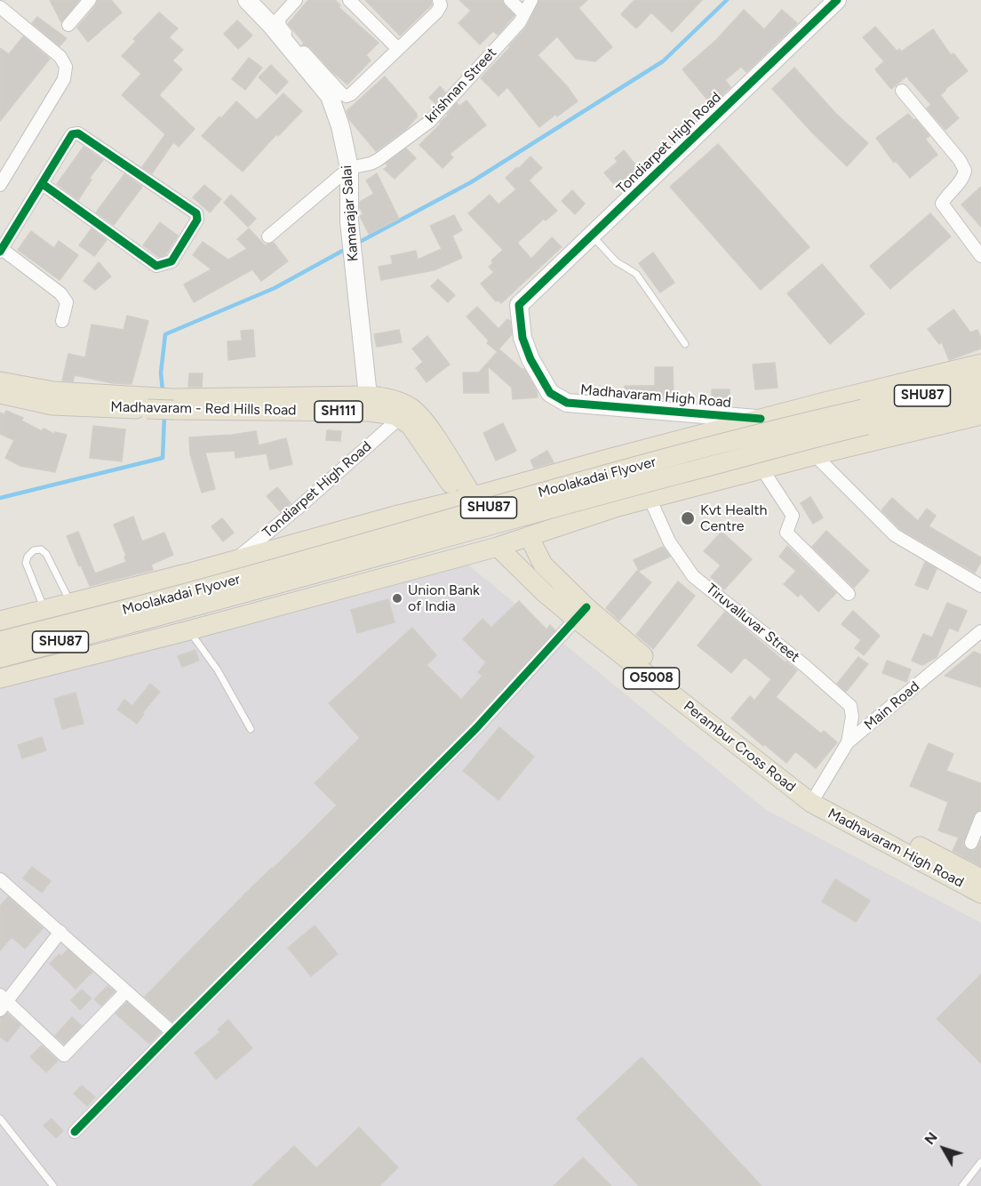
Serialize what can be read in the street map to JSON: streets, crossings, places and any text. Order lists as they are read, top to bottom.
{
  "streets": {
    "main road": [
      "SHU87",
      "Madhavaram High Road",
      "Madhavaram - Red Hills Road",
      "SH111",
      "Moolakadai Flyover",
      "O5008",
      "Perambur Cross Road"
    ],
    "street": [
      "krishnan Street",
      "Tondiarpet High Road",
      "Kamarajar Salai",
      "Tiruvalluvar Street",
      "Main Road"
    ]
  },
  "crossings": [
    ["krishnan Street", "Kamarajar Salai"],
    ["Tondiarpet High Road", "Madhavaram High Road"],
    ["Tondiarpet High Road", "Madhavaram - Red Hills Road"],
    ["Kamarajar Salai", "Madhavaram - Red Hills Road"],
    ["Madhavaram High Road", "Main Road"],
    ["Madhavaram High Road", "Perambur Cross Road"],
    ["Tiruvalluvar Street", "Main Road"],
    ["Main Road", "Perambur Cross Road"]
  ],
  "places": ["Kvt Health Centre", "Union Bank of India"],
  "north": "top left"
}
